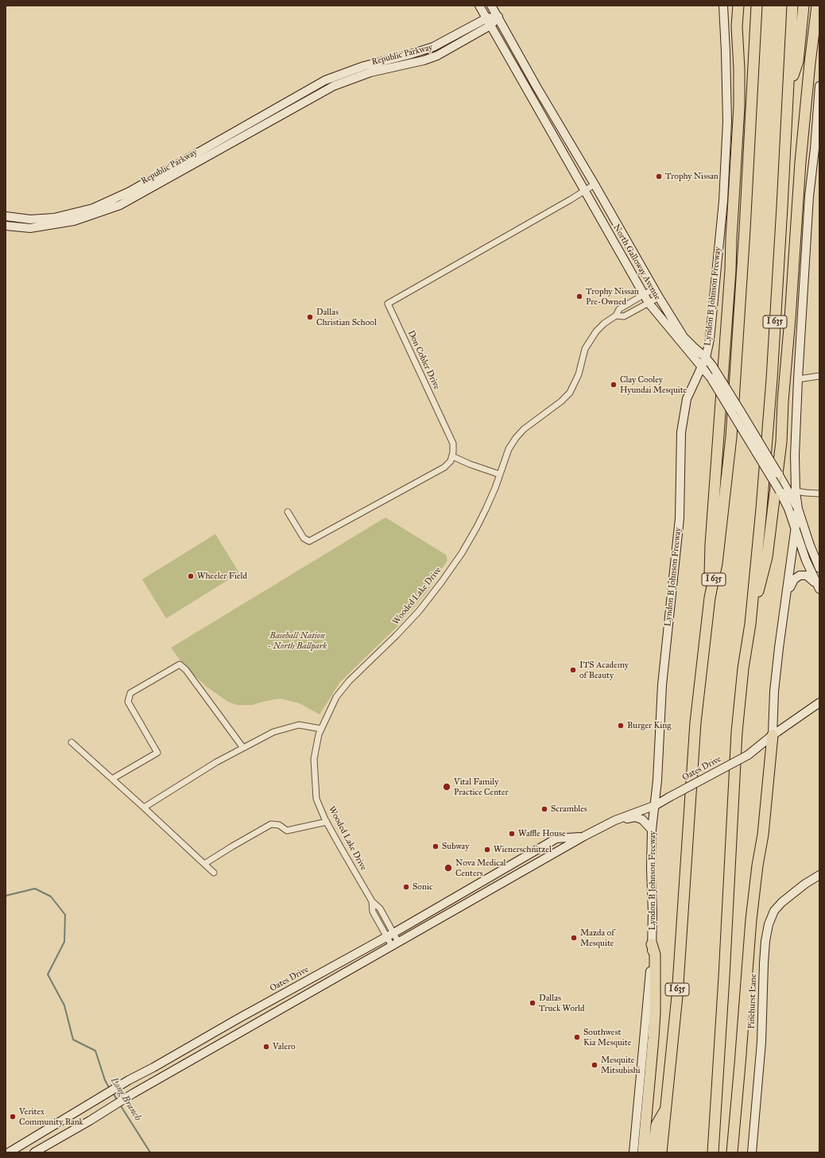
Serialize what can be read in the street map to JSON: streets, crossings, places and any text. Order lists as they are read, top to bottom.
{
  "streets": {
    "highway": ["I 635"],
    "main road": [
      "Republic Parkway",
      "North Galloway Avenue",
      "Lyndon B Johnson Freeway",
      "Oates Drive",
      "Pinehurst Lane"
    ],
    "street": ["Don Cobler Drive", "Wooded Lake Drive"]
  },
  "crossings": [
    ["Republic Parkway", "North Galloway Avenue"],
    ["North Galloway Avenue", "Lyndon B Johnson Freeway"],
    ["North Galloway Avenue", "Don Cobler Drive"],
    ["North Galloway Avenue", "Wooded Lake Drive"],
    ["Lyndon B Johnson Freeway", "Oates Drive"],
    ["Wooded Lake Drive", "Oates Drive"]
  ],
  "water": ["Long Branch"],
  "parks": ["Baseball Nation - North Ballpark"],
  "places": [
    "Trophy Nissan",
    "Trophy Nissan Pre-Owned",
    "Dallas Christian School",
    "Clay Cooley Hyundai Mesquite",
    "Wheeler Field",
    "ITS Academy of Beauty",
    "Burger King",
    "Vital Family Practice Center",
    "Scrambles",
    "Waffle House",
    "Subway",
    "Wienerschnitzel",
    "Nova Medical Centers",
    "Sonic",
    "Mazda of Mesquite",
    "Dallas Truck World",
    "Southwest Kia Mesquite",
    "Valero",
    "Mesquite Mitsubishi",
    "Veritex Community Bank"
  ]
}
